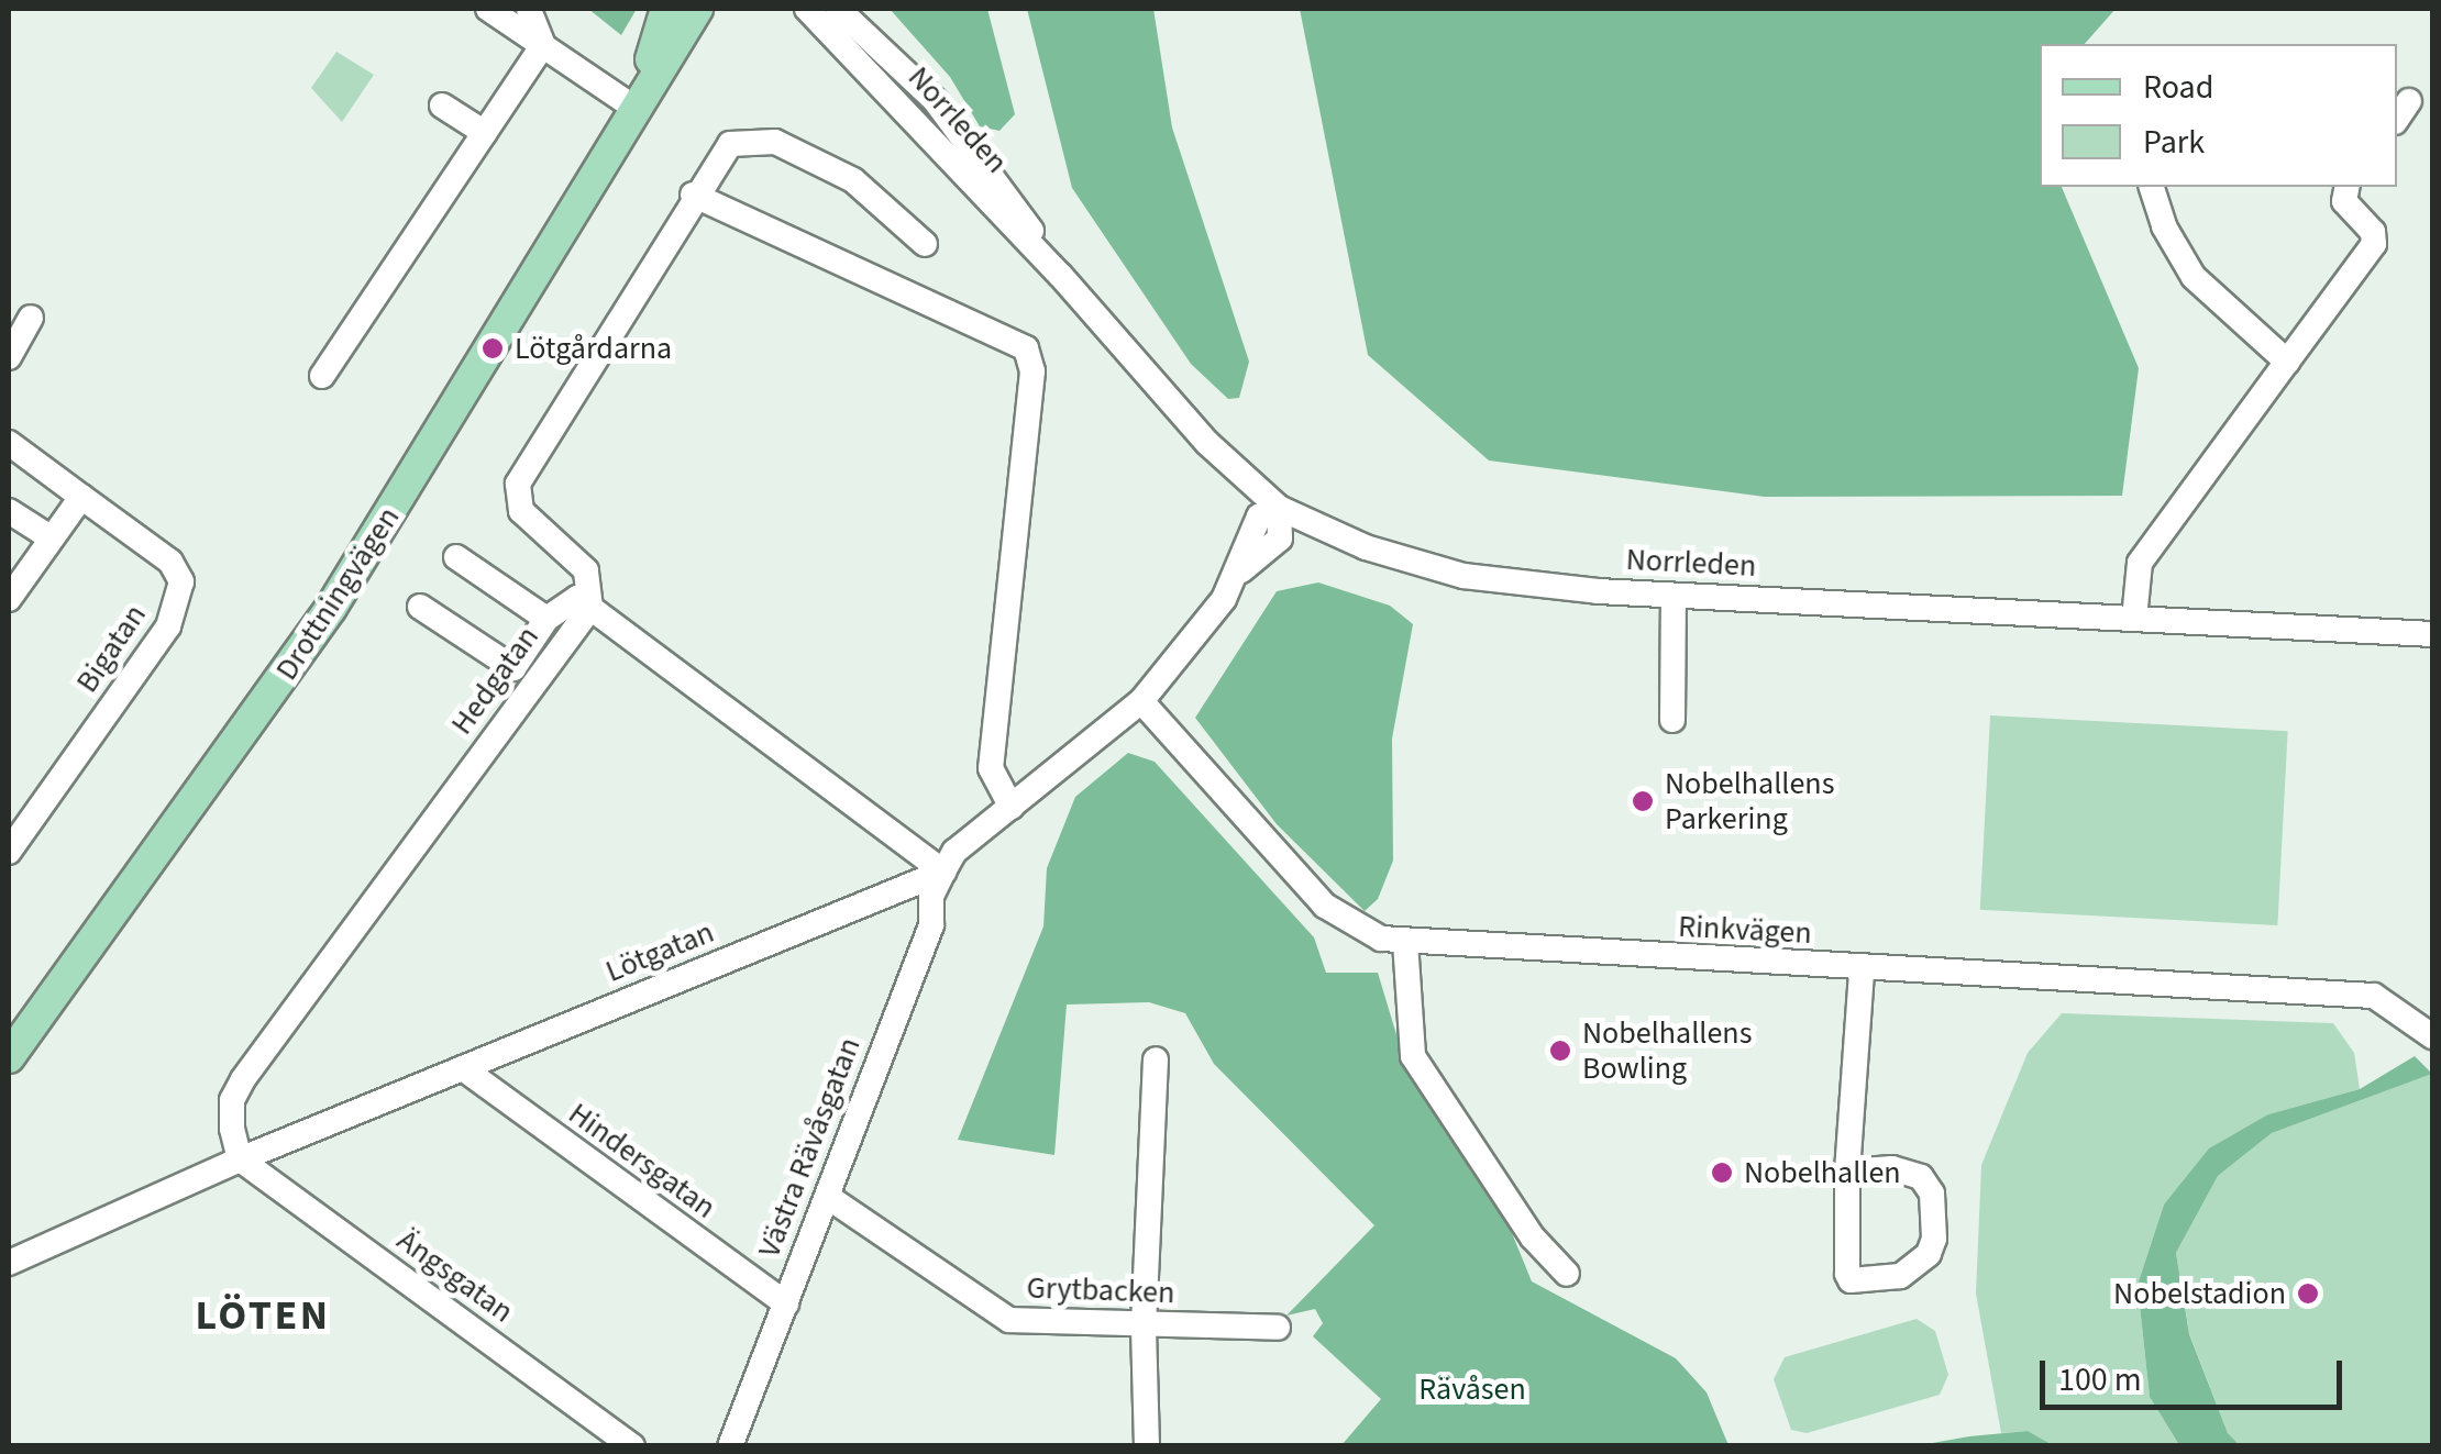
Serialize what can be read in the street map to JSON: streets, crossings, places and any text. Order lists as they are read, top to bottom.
{
  "streets": {
    "main road": ["Drottningvägen"],
    "street": [
      "Norrleden",
      "Bigatan",
      "Hedgatan",
      "Rinkvägen",
      "Lötgatan",
      "Västra Rävåsgatan",
      "Hindersgatan",
      "Ängsgatan",
      "Grytbacken"
    ]
  },
  "crossings": [
    ["Norrleden", "Lötgatan"],
    ["Hedgatan", "Lötgatan"],
    ["Hedgatan", "Ängsgatan"],
    ["Rinkvägen", "Lötgatan"],
    ["Lötgatan", "Västra Rävåsgatan"],
    ["Lötgatan", "Hindersgatan"],
    ["Lötgatan", "Ängsgatan"],
    ["Västra Rävåsgatan", "Hindersgatan"],
    ["Västra Rävåsgatan", "Grytbacken"]
  ],
  "districts": ["LÖTEN"],
  "parks": ["Rävåsen"],
  "places": [
    "Lötgårdarna",
    "Nobelhallens Parkering",
    "Nobelhallens Bowling",
    "Nobelhallen",
    "Nobelstadion"
  ],
  "legend": ["Road", "Park"],
  "scale_bar": "100 m"
}
